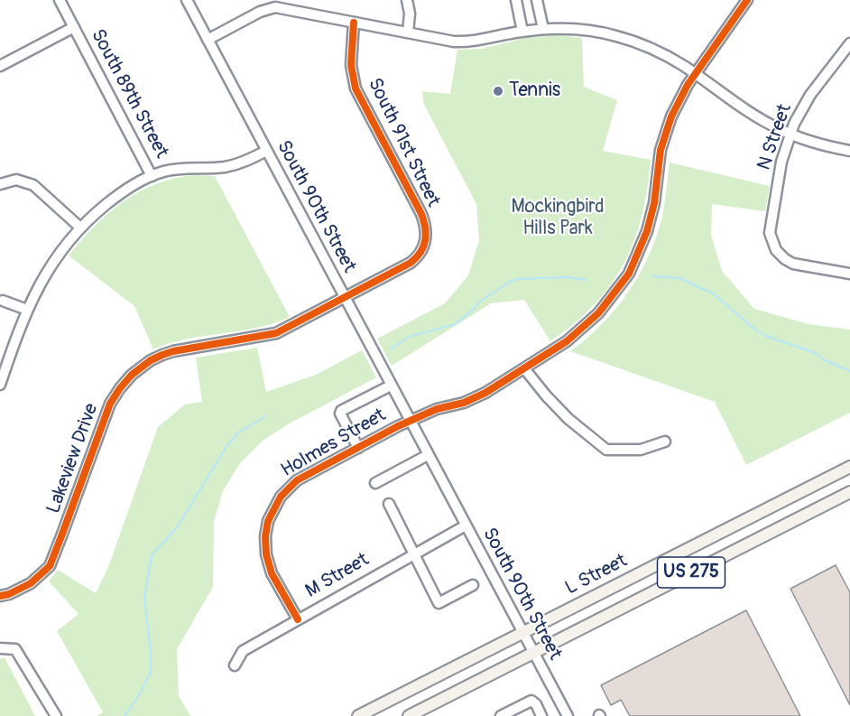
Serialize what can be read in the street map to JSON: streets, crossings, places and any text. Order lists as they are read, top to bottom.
{
  "streets": {
    "main road": ["US 275", "L Street"],
    "street": [
      "South 89th Street",
      "N Street",
      "South 91st Street",
      "South 90th Street",
      "Holmes Street",
      "Lakeview Drive",
      "M Street"
    ]
  },
  "crossings": [
    ["South 91st Street", "Lakeview Drive"],
    ["South 90th Street", "Holmes Street"],
    ["South 90th Street", "Lakeview Drive"],
    ["South 90th Street", "US 275"],
    ["South 90th Street", "L Street"],
    ["South 90th Street", "M Street"],
    ["Holmes Street", "M Street"]
  ],
  "parks": ["Mockingbird Hills Park"],
  "places": ["Tennis"]
}
